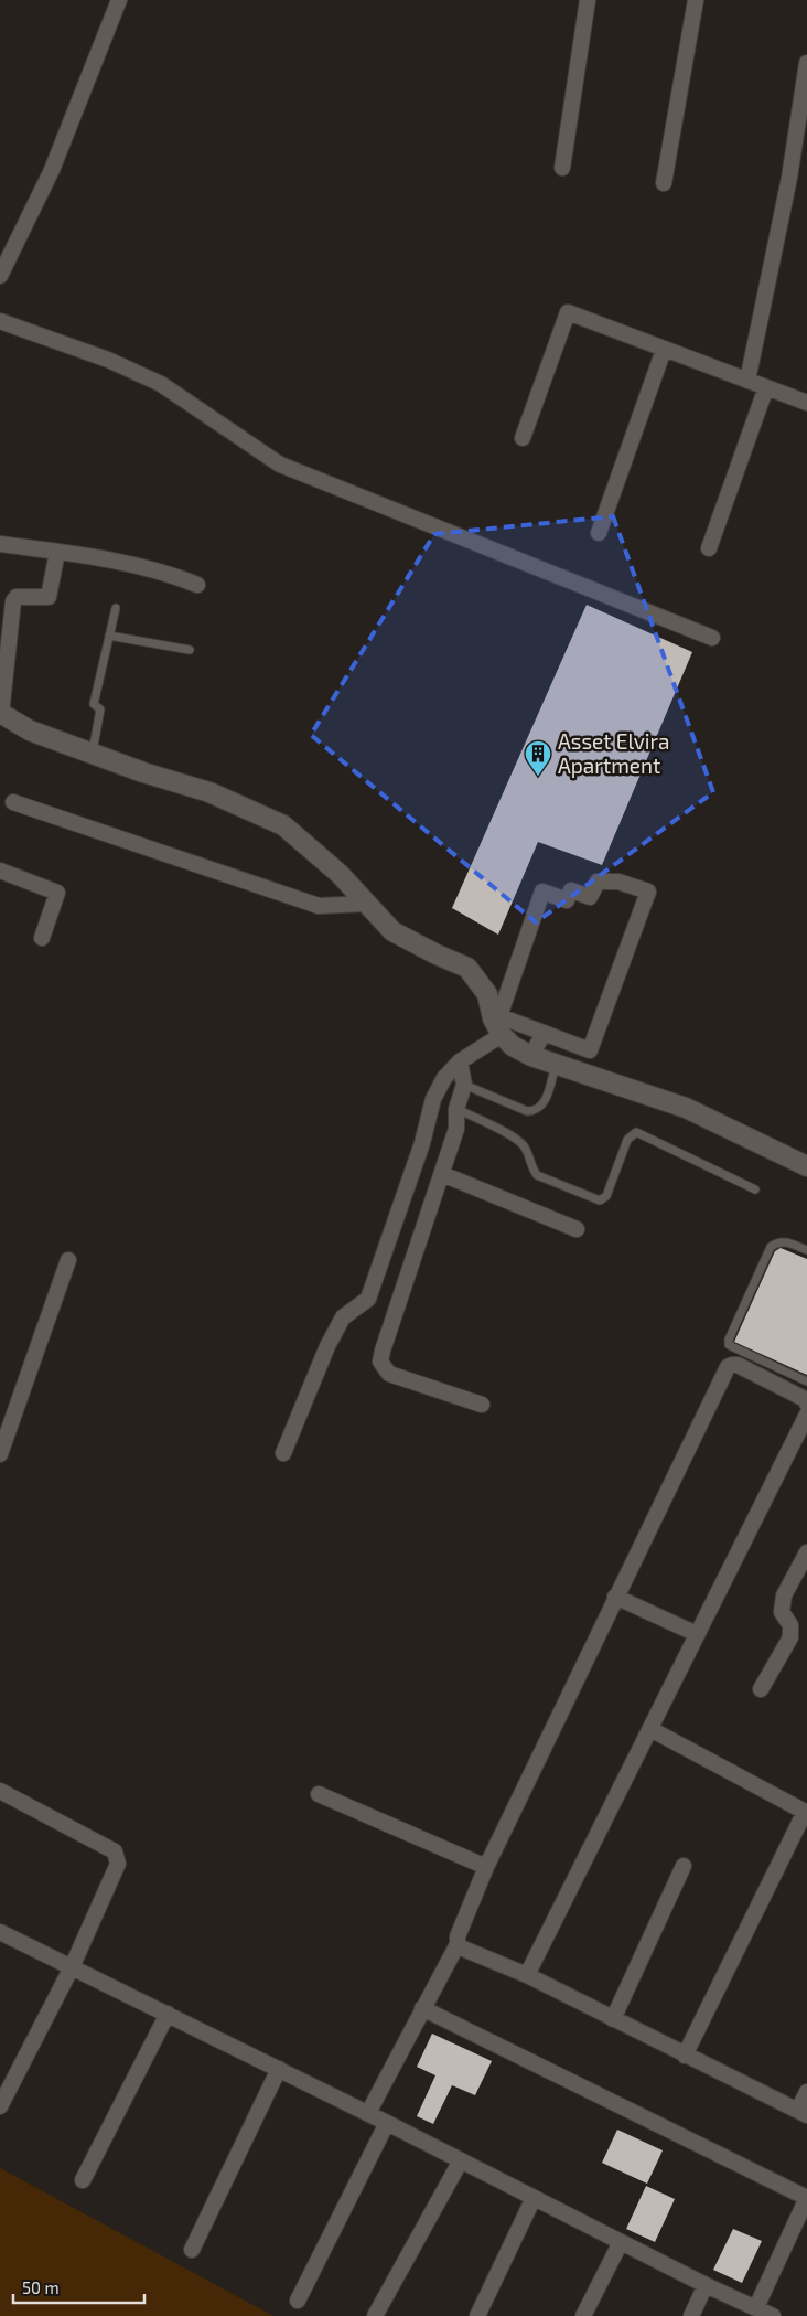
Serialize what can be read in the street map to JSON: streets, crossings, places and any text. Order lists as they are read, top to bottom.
{
  "places": {
    "building": ["Asset Elvira Apartment"]
  },
  "scale_bar": "50 m"
}
